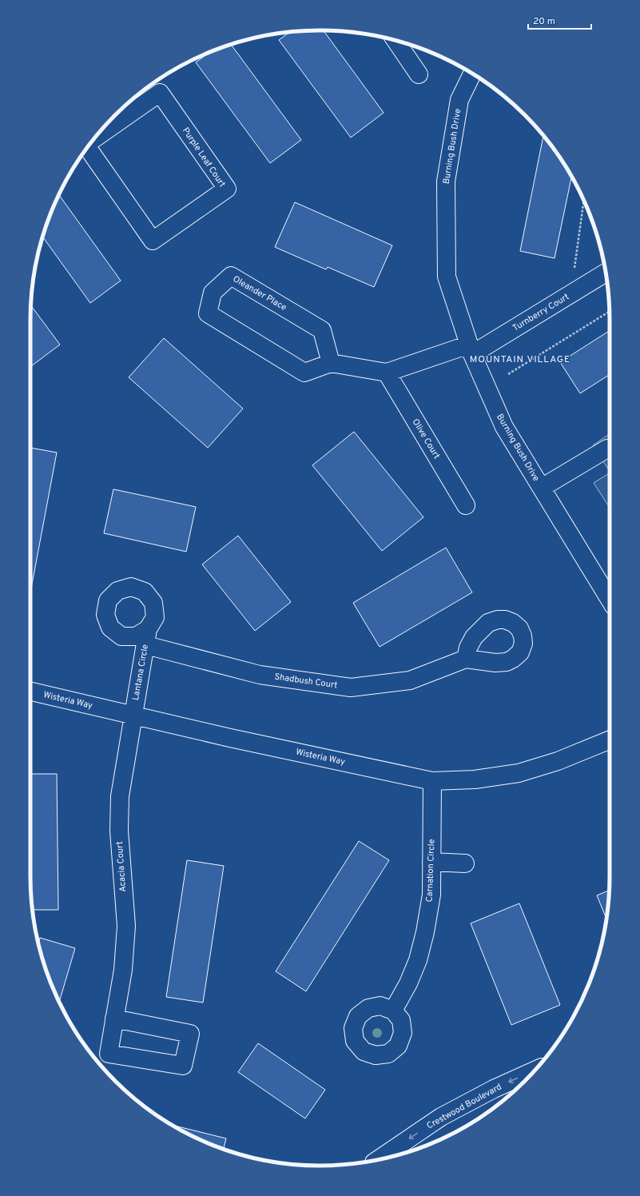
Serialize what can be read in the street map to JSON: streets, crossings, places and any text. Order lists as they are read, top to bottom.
{
  "streets": {
    "street": [
      "Burning Bush Drive",
      "Purple Leaf Court",
      "Oleander Place",
      "Turnberry Court",
      "Olive Court",
      "Lantana Circle",
      "Shadbush Court",
      "Wisteria Way",
      "Acacia Court",
      "Carnation Circle",
      "Crestwood Boulevard"
    ]
  },
  "crossings": [
    ["Burning Bush Drive", "Oleander Place"],
    ["Burning Bush Drive", "Turnberry Court"],
    ["Oleander Place", "Turnberry Court"],
    ["Oleander Place", "Olive Court"],
    ["Lantana Circle", "Shadbush Court"],
    ["Lantana Circle", "Wisteria Way"],
    ["Lantana Circle", "Acacia Court"],
    ["Wisteria Way", "Acacia Court"],
    ["Wisteria Way", "Carnation Circle"]
  ],
  "one_way": ["Crestwood Boulevard"],
  "districts": ["MOUNTAIN VILLAGE"],
  "scale_bar": "20 m"
}
